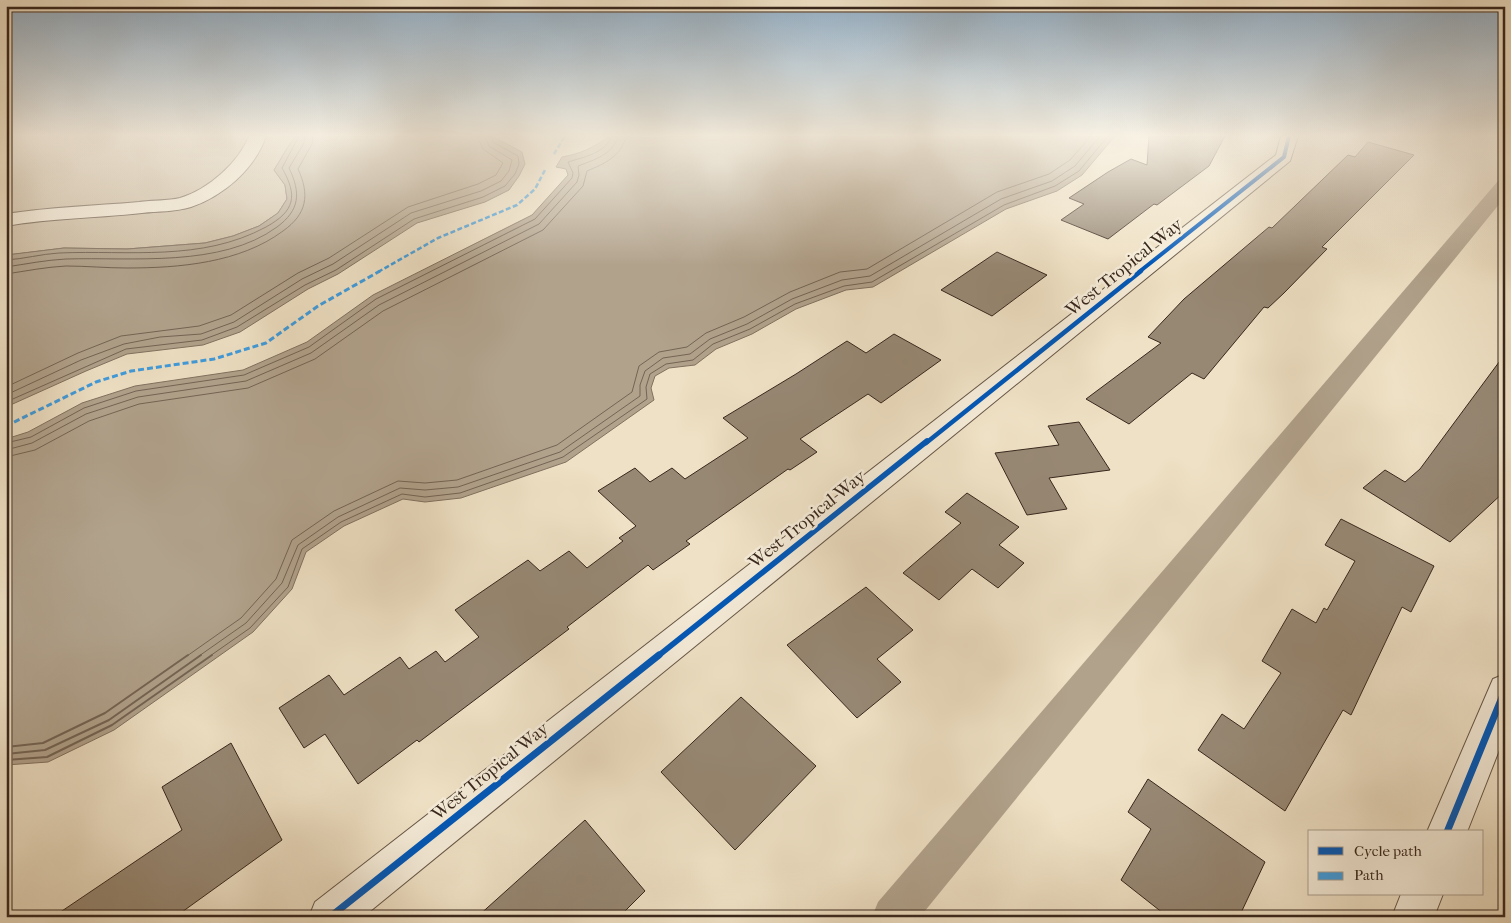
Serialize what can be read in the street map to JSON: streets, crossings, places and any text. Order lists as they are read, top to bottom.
{
  "streets": {
    "street": ["West Tropical Way"]
  },
  "legend": ["Cycle path", "Path"]
}
